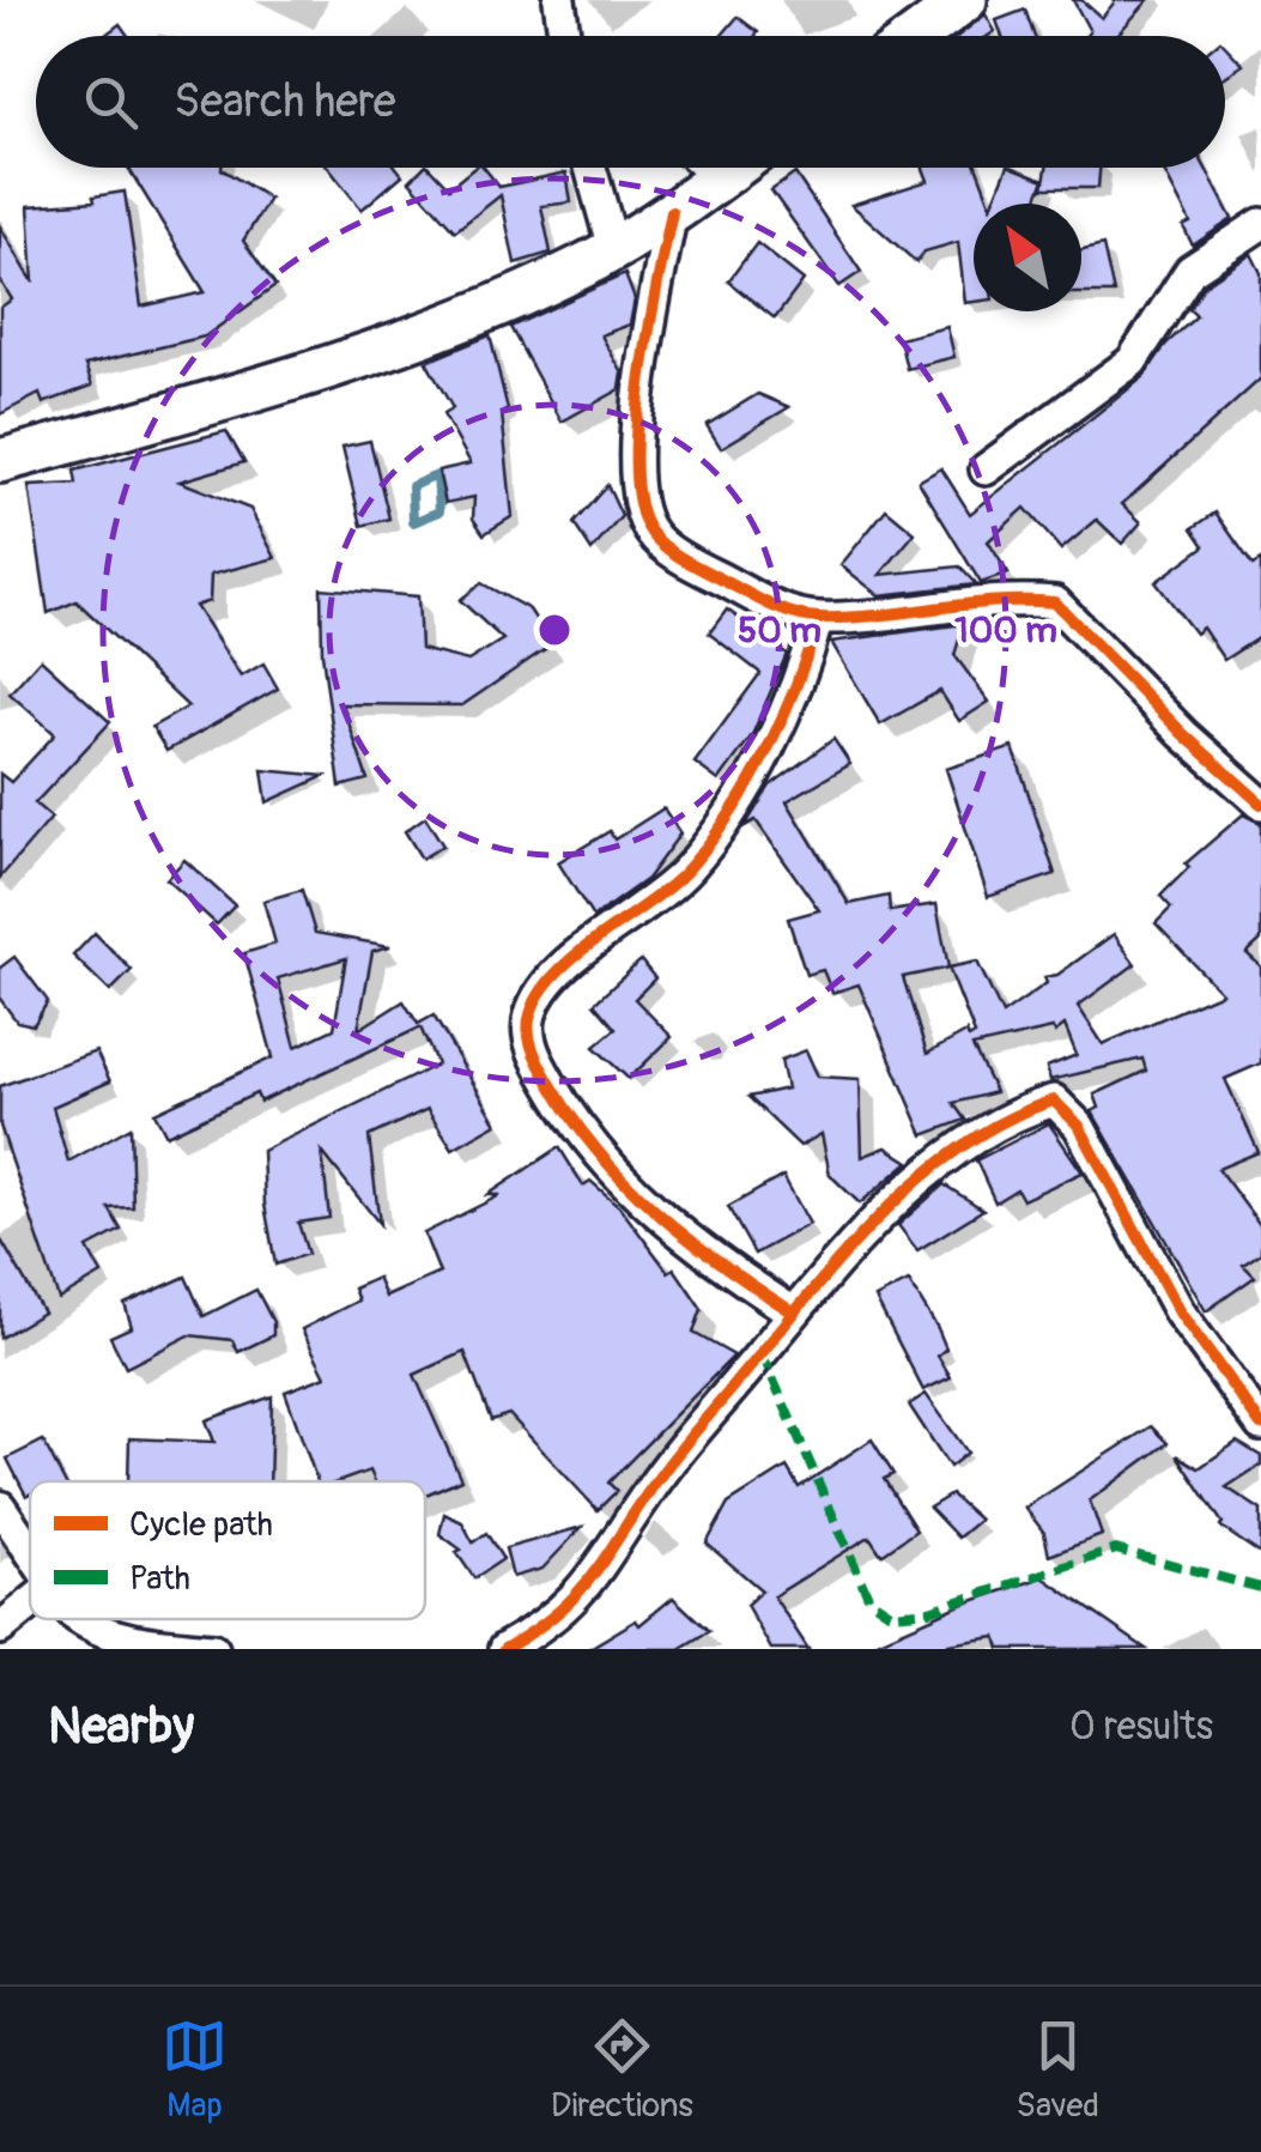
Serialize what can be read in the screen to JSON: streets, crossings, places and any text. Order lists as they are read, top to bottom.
{
  "legend": ["Cycle path", "Path"],
  "north": "top left",
  "page": {
    "search": "Search here",
    "heading": ["Nearby", "0 results"],
    "nav": ["Map", "Directions", "Saved"]
  },
  "rings": ["50 m", "100 m"]
}
